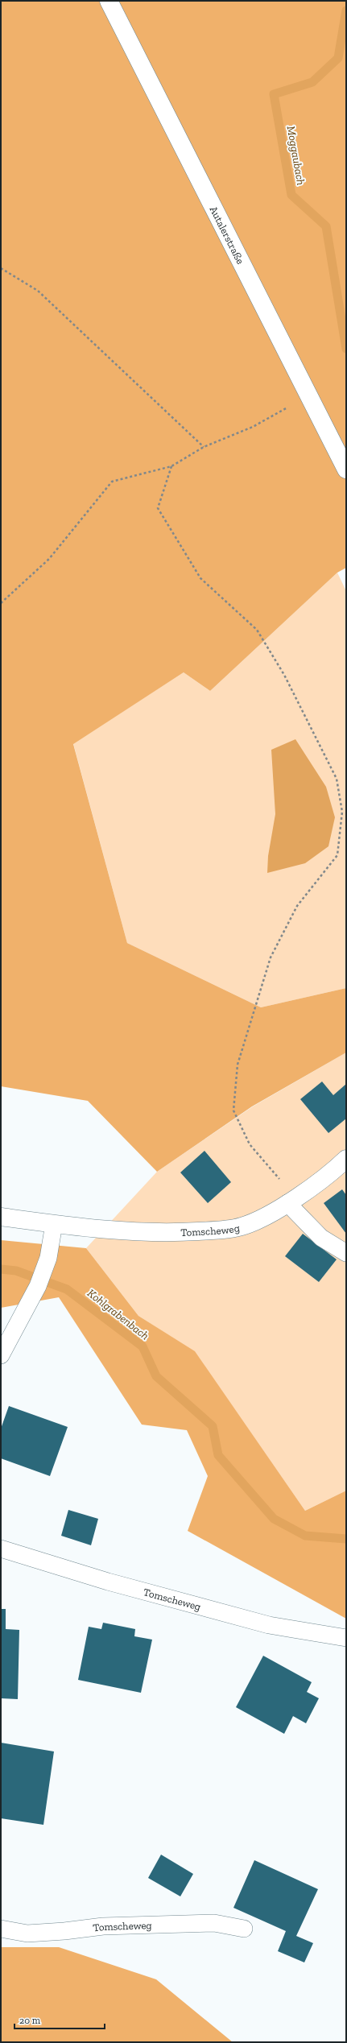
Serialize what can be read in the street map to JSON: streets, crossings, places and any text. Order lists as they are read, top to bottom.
{
  "streets": {
    "main road": ["Autalerstraße", "Tomscheweg"]
  },
  "water": ["Moggaubach", "Kohlgrabenbach"],
  "scale_bar": "20 m"
}
